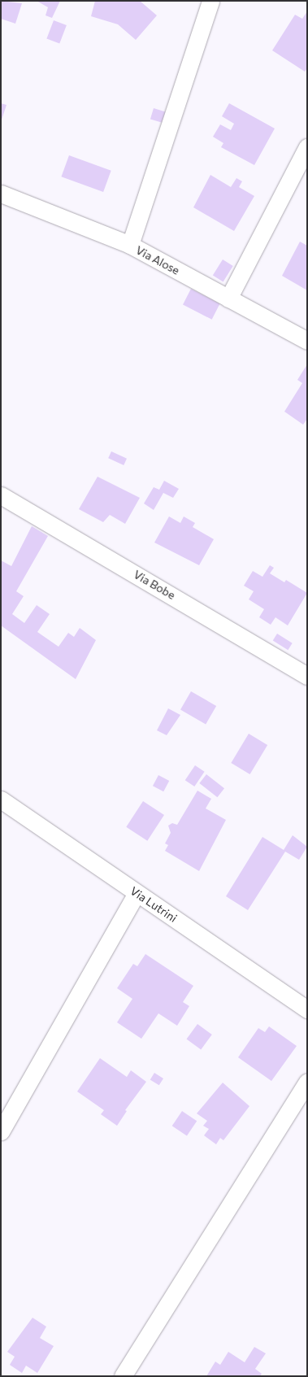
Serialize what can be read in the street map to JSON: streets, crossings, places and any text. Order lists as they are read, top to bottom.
{
  "streets": {
    "street": ["Via Alose", "Via Bobe", "Via Lutrini"]
  }
}
